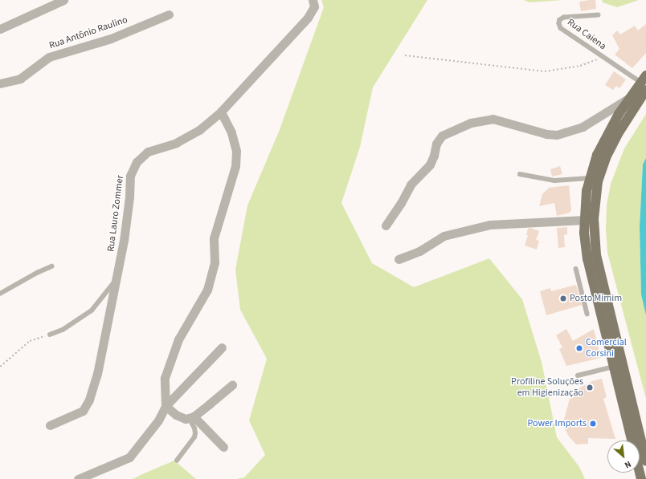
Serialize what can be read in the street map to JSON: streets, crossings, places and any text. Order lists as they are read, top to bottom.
{
  "streets": {
    "street": ["Rua Antônio Raulino", "Rua Lauro Zommer"],
    "lane": ["Rua Caiena"]
  },
  "places": [
    "Posto Mimim",
    "Comercial Corsini",
    "Profiline Soluções em Higienização",
    "Power Imports"
  ],
  "north": "bottom right"
}
